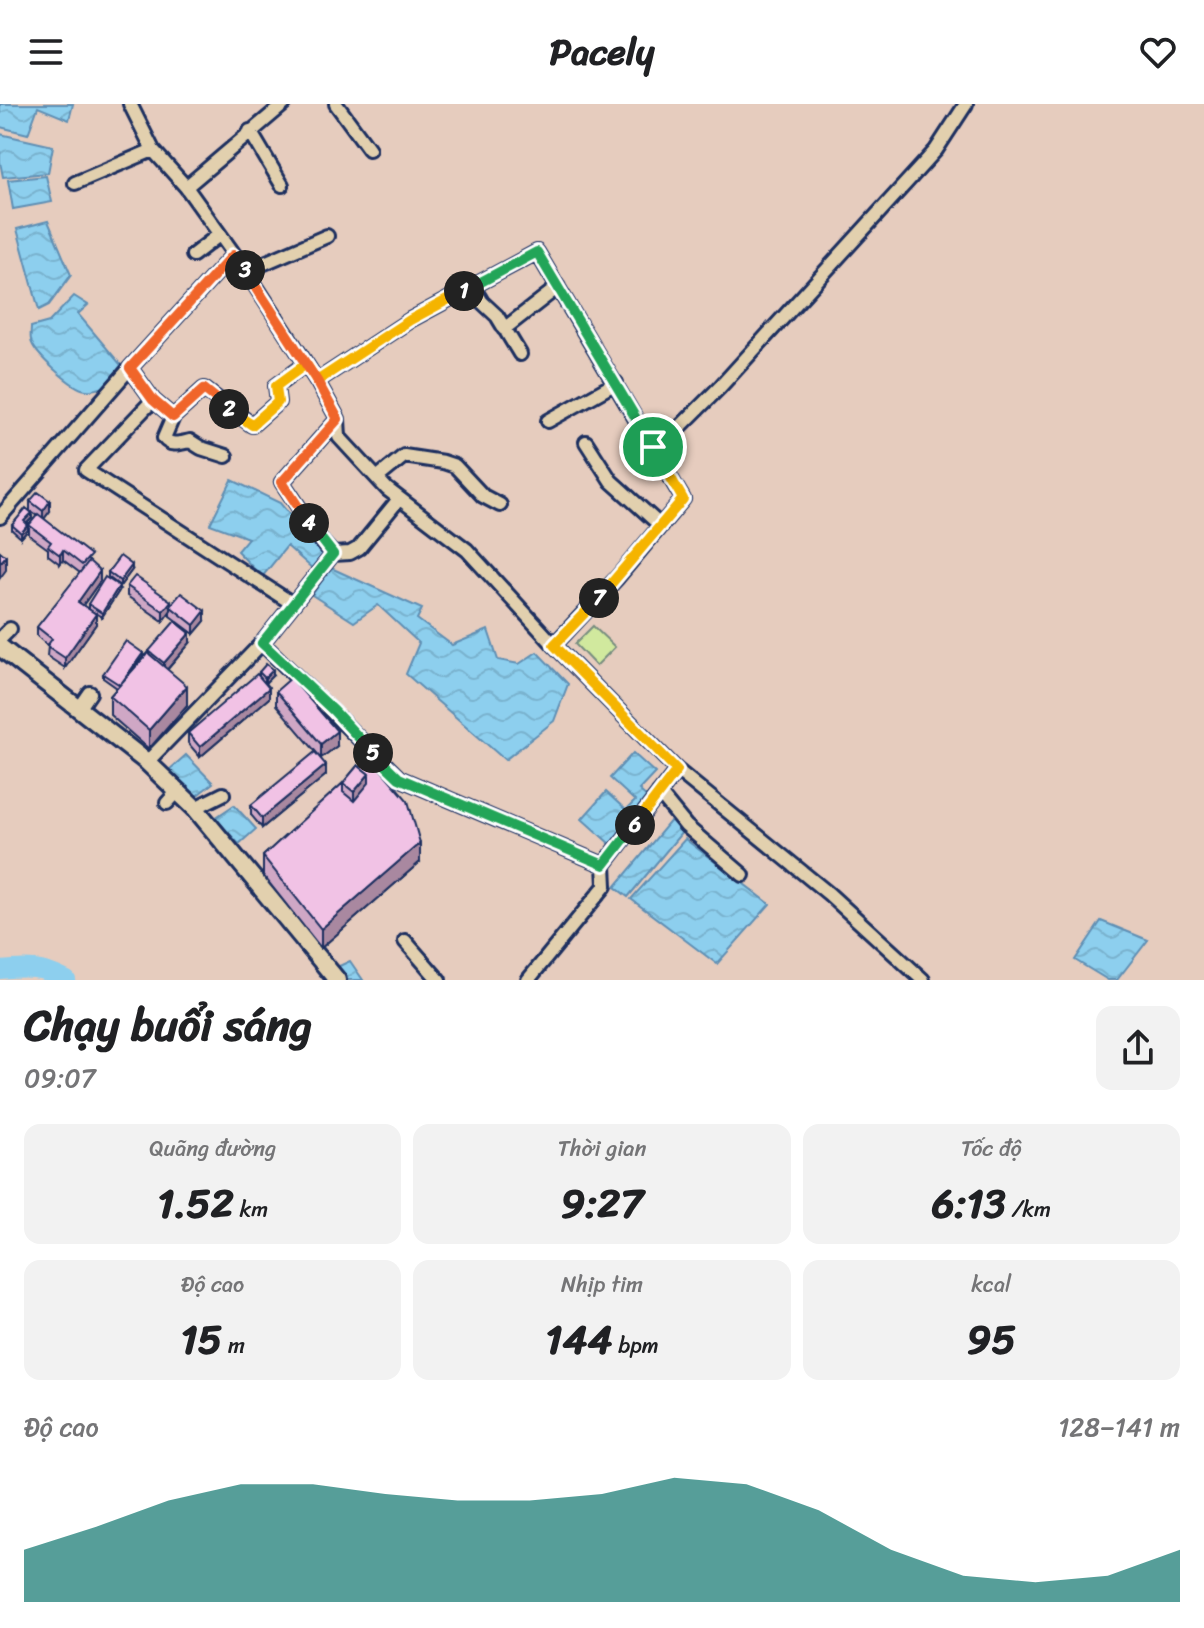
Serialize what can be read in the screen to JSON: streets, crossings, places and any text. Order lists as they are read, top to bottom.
{
  "page": {
    "header": "Pacely",
    "pins": [
      "3",
      "1",
      "2",
      "4",
      "7",
      "5",
      "6"
    ],
    "heading": ["Chạy buổi sáng", "09:07"],
    "stats": [
      ["Quãng đường", "1.52 km"],
      ["Thời gian", "9:27"],
      ["Tốc độ", "6:13 /km"],
      ["Độ cao", "15 m"],
      ["Nhịp tim", "144 bpm"],
      ["kcal", "95"]
    ],
    "chart": ["Độ cao", "128–141 m"]
  }
}
